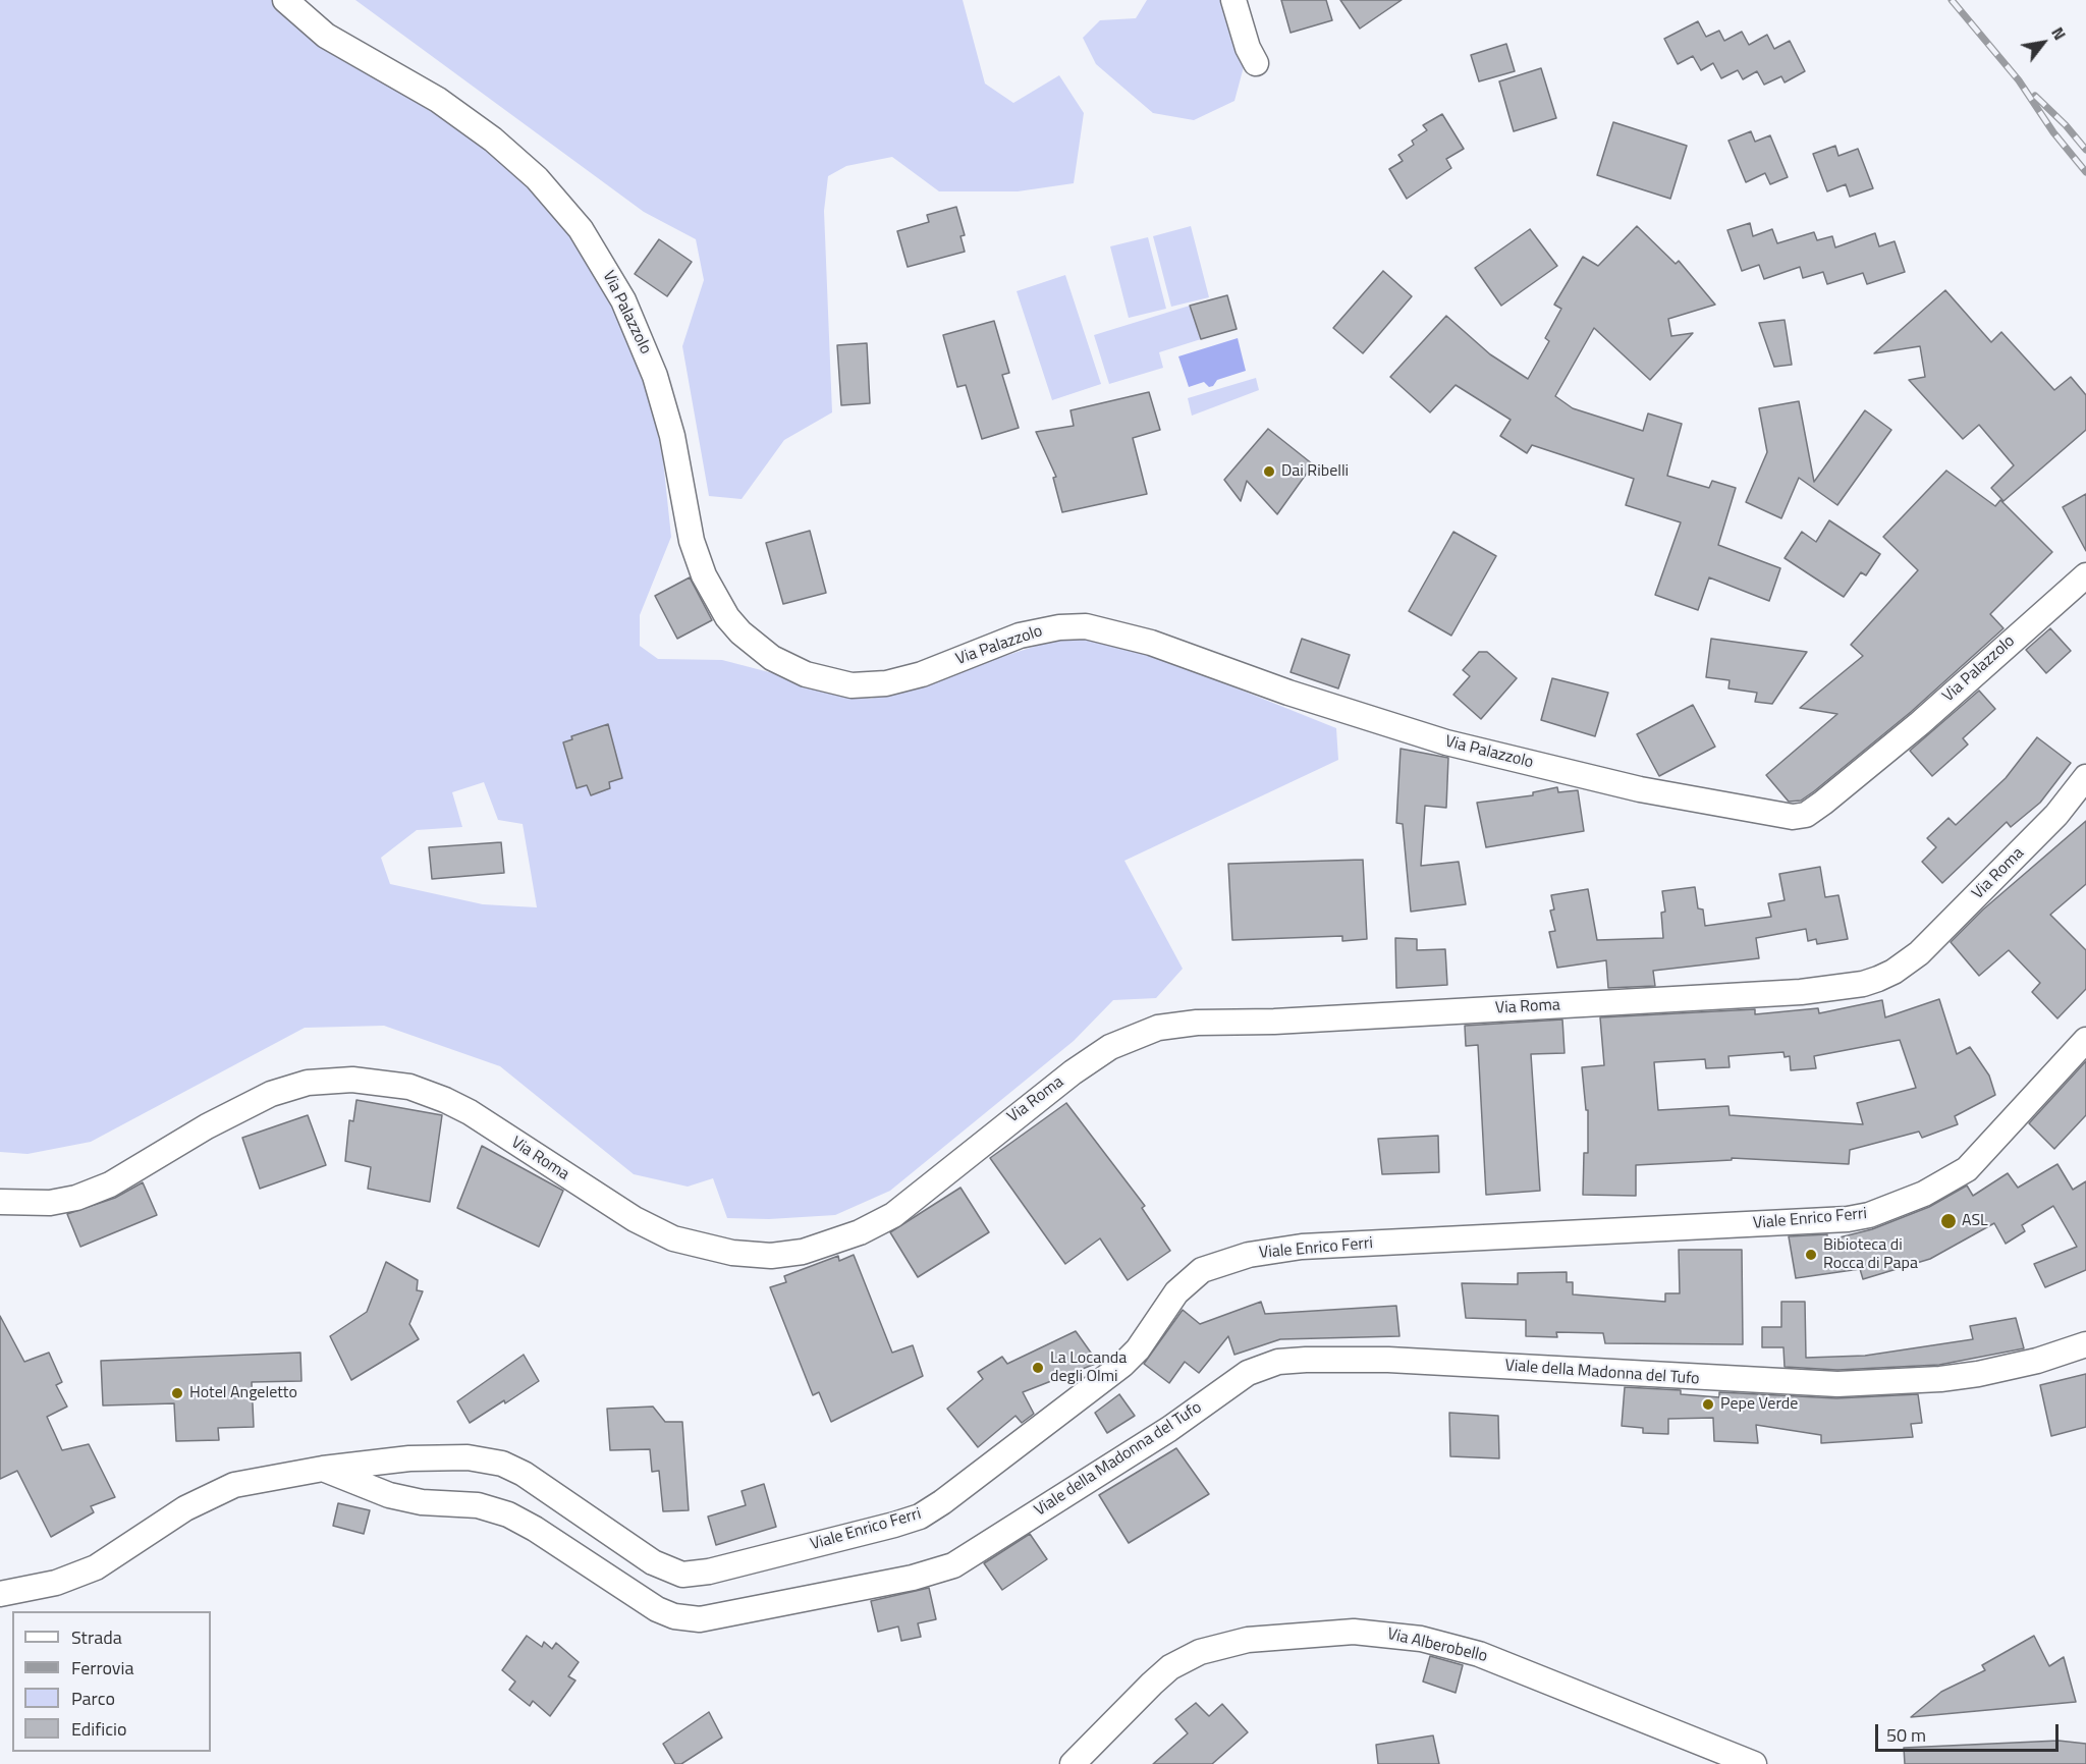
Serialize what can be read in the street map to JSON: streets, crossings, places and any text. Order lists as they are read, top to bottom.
{
  "streets": {
    "street": [
      "Via Palazzolo",
      "Via Roma",
      "Viale Enrico Ferri",
      "Viale della Madonna del Tufo",
      "Via Alberobello"
    ]
  },
  "crossings": [
    ["Viale Enrico Ferri", "Viale della Madonna del Tufo"]
  ],
  "places": [
    "Dai Ribelli",
    "ASL",
    "Bibioteca di Rocca di Papa",
    "La Locanda degli Olmi",
    "Hotel Angeletto",
    "Pepe Verde"
  ],
  "legend": [
    "Strada",
    "Ferrovia",
    "Parco",
    "Edificio"
  ],
  "scale_bar": "50 m",
  "north": "top right"
}
